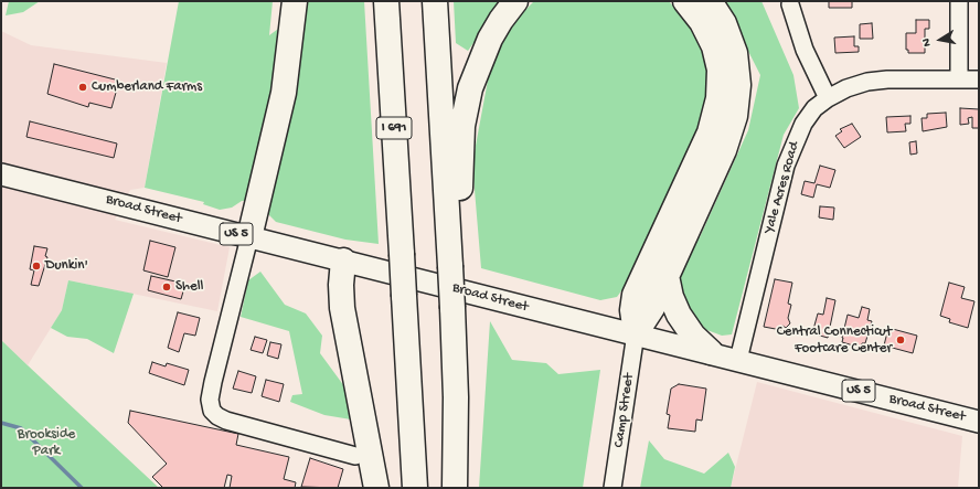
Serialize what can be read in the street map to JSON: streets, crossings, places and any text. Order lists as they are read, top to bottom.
{
  "streets": {
    "highway": ["I 691"],
    "main road": ["Broad Street", "US 5"],
    "street": ["Yale Acres Road", "Camp Street"]
  },
  "crossings": [
    ["Yale Acres Road", "Broad Street"],
    ["Broad Street", "Camp Street"]
  ],
  "parks": ["Brookside Park"],
  "places": [
    "Cumberland Farms",
    "Dunkin'",
    "Shell",
    "Central Connecticut Footcare Center"
  ],
  "north": "left"
}
